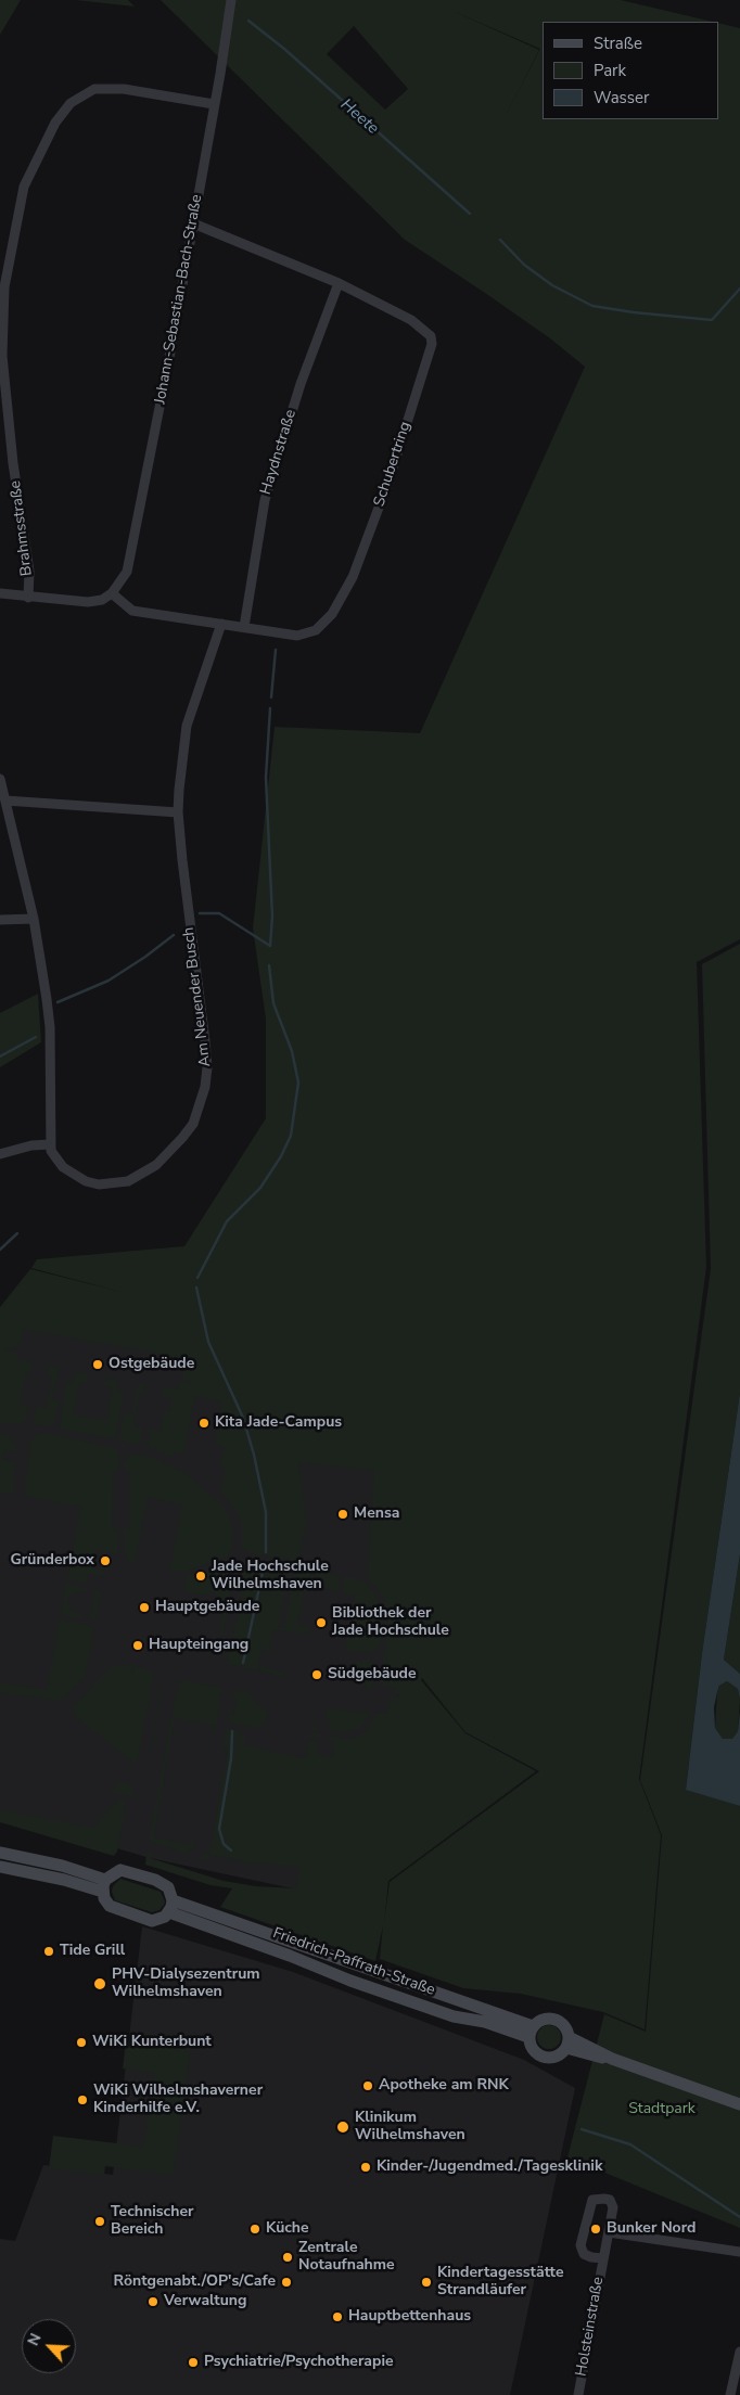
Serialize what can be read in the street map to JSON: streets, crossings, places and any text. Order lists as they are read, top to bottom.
{
  "streets": {
    "main road": ["Friedrich-Paffrath-Straße"],
    "street": [
      "Johann-Sebastian-Bach-Straße",
      "Haydnstraße",
      "Schubertring",
      "Brahmsstraße",
      "Am Neuender Busch",
      "Holsteinstraße"
    ]
  },
  "crossings": [
    ["Johann-Sebastian-Bach-Straße", "Schubertring"],
    ["Johann-Sebastian-Bach-Straße", "Brahmsstraße"],
    ["Haydnstraße", "Schubertring"],
    ["Schubertring", "Am Neuender Busch"]
  ],
  "water": ["Heete"],
  "parks": ["Stadtpark"],
  "places": [
    "Ostgebäude",
    "Kita Jade-Campus",
    "Mensa",
    "Gründerbox",
    "Jade Hochschule Wilhelmshaven",
    "Hauptgebäude",
    "Bibliothek der Jade Hochschule",
    "Haupteingang",
    "Südgebäude",
    "Tide Grill",
    "PHV-Dialysezentrum Wilhelmshaven",
    "WiKi Kunterbunt",
    "Apotheke am RNK",
    "WiKi Wilhelmshaverner Kinderhilfe e.V.",
    "Klinikum Wilhelmshaven",
    "Kinder-/Jugendmed./Tagesklinik",
    "Technischer Bereich",
    "Küche",
    "Bunker Nord",
    "Zentrale Notaufnahme",
    "Röntgenabt./OP's/Cafe",
    "Kindertagesstätte Strandläufer",
    "Verwaltung",
    "Hauptbettenhaus",
    "Psychiatrie/Psychotherapie"
  ],
  "legend": ["Straße", "Park", "Wasser"],
  "north": "top left"
}
